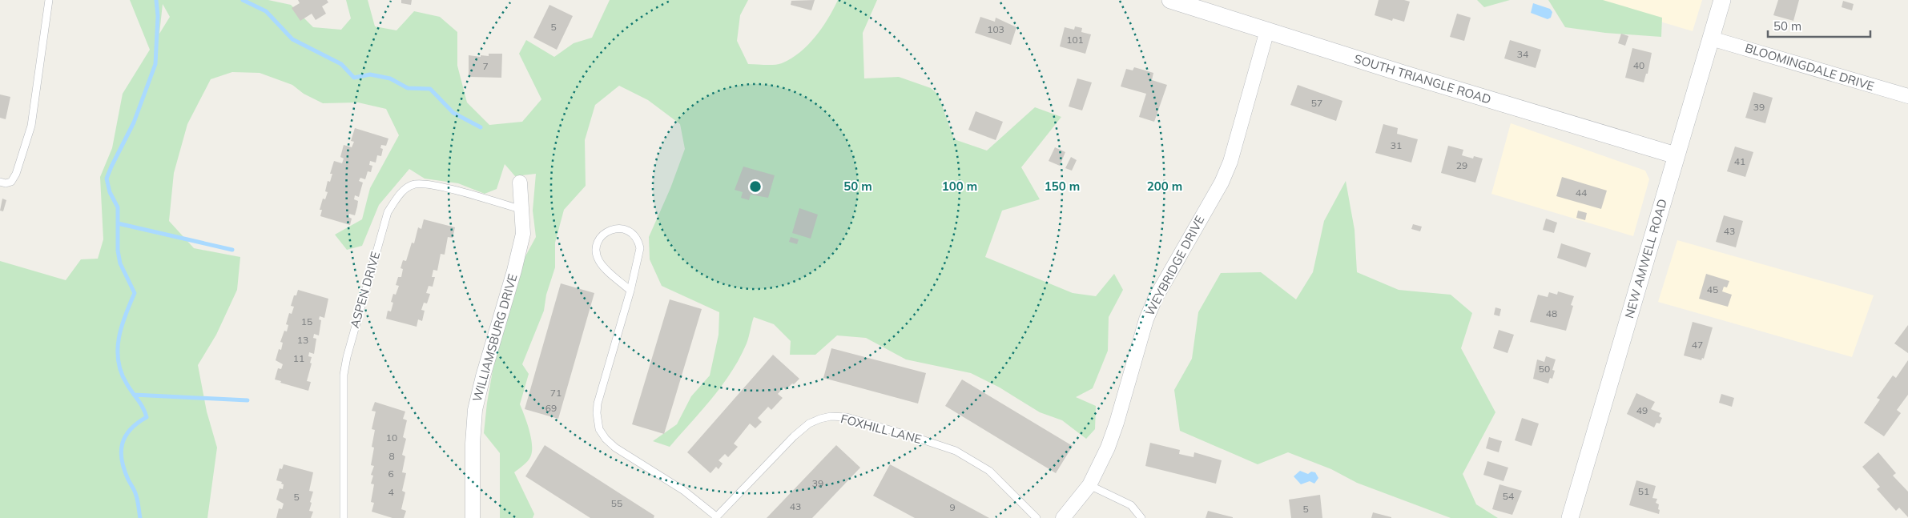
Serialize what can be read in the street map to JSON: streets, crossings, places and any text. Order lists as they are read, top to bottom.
{
  "streets": {
    "street": [
      "BLOOMINGDALE DRIVE",
      "SOUTH TRIANGLE ROAD",
      "NEW AMWELL ROAD",
      "WEYBRIDGE DRIVE",
      "WILLIAMSBURG DRIVE"
    ],
    "lane": ["ASPEN DRIVE", "FOXHILL LANE"]
  },
  "crossings": [
    ["BLOOMINGDALE DRIVE", "NEW AMWELL ROAD"],
    ["SOUTH TRIANGLE ROAD", "NEW AMWELL ROAD"],
    ["SOUTH TRIANGLE ROAD", "WEYBRIDGE DRIVE"],
    ["ASPEN DRIVE", "WILLIAMSBURG DRIVE"]
  ],
  "house_numbers": [
    "5",
    "103",
    "101",
    "34",
    "40",
    "7",
    "57",
    "39",
    "31",
    "41",
    "29",
    "44",
    "43",
    "45",
    "48",
    "15",
    "13",
    "47",
    "11",
    "50",
    "71",
    "69",
    "49",
    "10",
    "8",
    "6",
    "39",
    "51",
    "4",
    "54",
    "5",
    "55",
    "43",
    "9",
    "5"
  ],
  "scale_bar": "50 m",
  "rings": [
    "50 m",
    "100 m",
    "150 m",
    "200 m"
  ]
}
